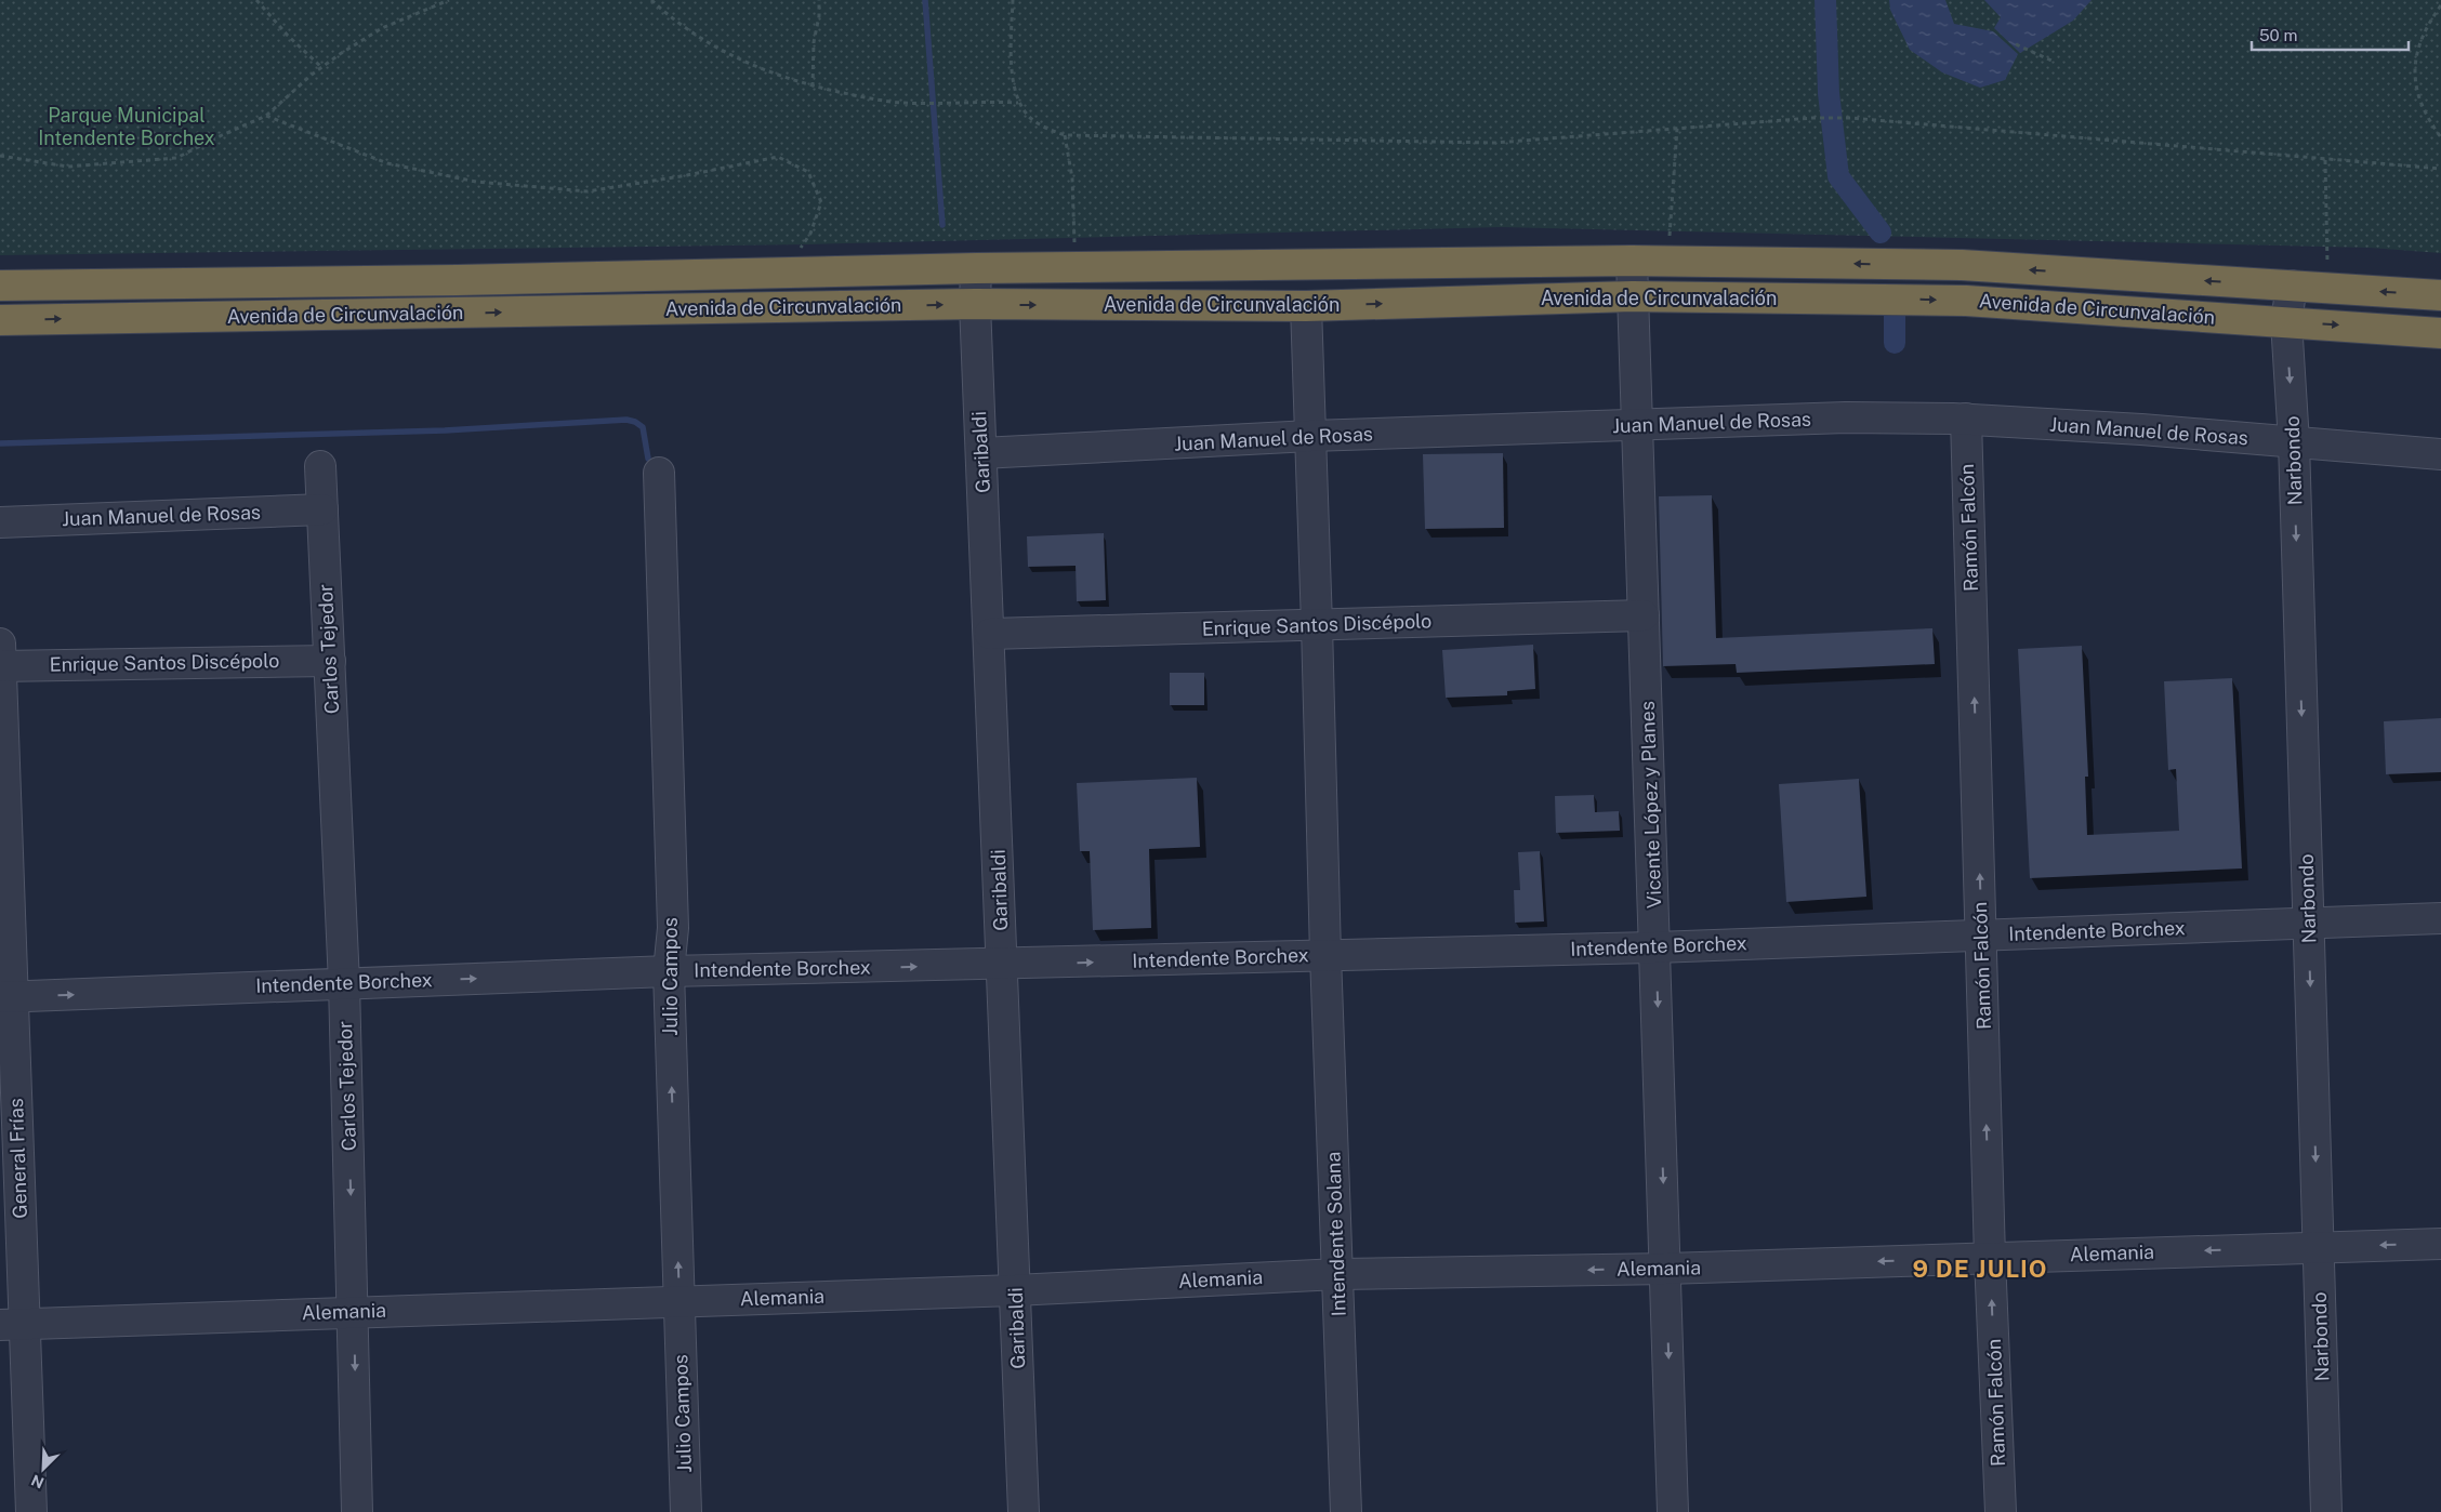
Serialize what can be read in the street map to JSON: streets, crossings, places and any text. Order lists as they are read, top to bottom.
{
  "streets": {
    "highway": ["Avenida de Circunvalación"],
    "street": [
      "Juan Manuel de Rosas",
      "Garibaldi",
      "Narbondo",
      "Ramón Falcón",
      "Enrique Santos Discépolo",
      "Carlos Tejedor",
      "Vicente López y Planes",
      "Intendente Borchex",
      "Julio Campos",
      "General Frías",
      "Intendente Solana",
      "Alemania"
    ]
  },
  "crossings": [
    ["Avenida de Circunvalación", "Garibaldi"],
    ["Avenida de Circunvalación", "Narbondo"],
    ["Avenida de Circunvalación", "Vicente López y Planes"],
    ["Avenida de Circunvalación", "Intendente Solana"],
    ["Juan Manuel de Rosas", "Garibaldi"],
    ["Juan Manuel de Rosas", "Narbondo"],
    ["Juan Manuel de Rosas", "Ramón Falcón"],
    ["Juan Manuel de Rosas", "Carlos Tejedor"],
    ["Juan Manuel de Rosas", "Vicente López y Planes"],
    ["Juan Manuel de Rosas", "Intendente Solana"],
    ["Garibaldi", "Enrique Santos Discépolo"],
    ["Garibaldi", "Intendente Borchex"],
    ["Garibaldi", "Alemania"],
    ["Narbondo", "Intendente Borchex"],
    ["Narbondo", "Alemania"],
    ["Ramón Falcón", "Intendente Borchex"],
    ["Ramón Falcón", "Alemania"],
    ["Enrique Santos Discépolo", "Carlos Tejedor"],
    ["Enrique Santos Discépolo", "Vicente López y Planes"],
    ["Enrique Santos Discépolo", "General Frías"],
    ["Enrique Santos Discépolo", "Intendente Solana"],
    ["Carlos Tejedor", "Intendente Borchex"],
    ["Carlos Tejedor", "Alemania"],
    ["Vicente López y Planes", "Intendente Borchex"],
    ["Vicente López y Planes", "Alemania"],
    ["Intendente Borchex", "Julio Campos"],
    ["Intendente Borchex", "General Frías"],
    ["Intendente Borchex", "Intendente Solana"],
    ["Julio Campos", "Alemania"],
    ["General Frías", "Alemania"],
    ["Intendente Solana", "Alemania"]
  ],
  "one_way": [
    "Narbondo",
    "Ramón Falcón",
    "Carlos Tejedor",
    "Vicente López y Planes",
    "Intendente Borchex",
    "Alemania"
  ],
  "districts": ["9 DE JULIO"],
  "parks": ["Parque Municipal Intendente Borchex"],
  "scale_bar": "50 m",
  "north": "bottom left"
}
